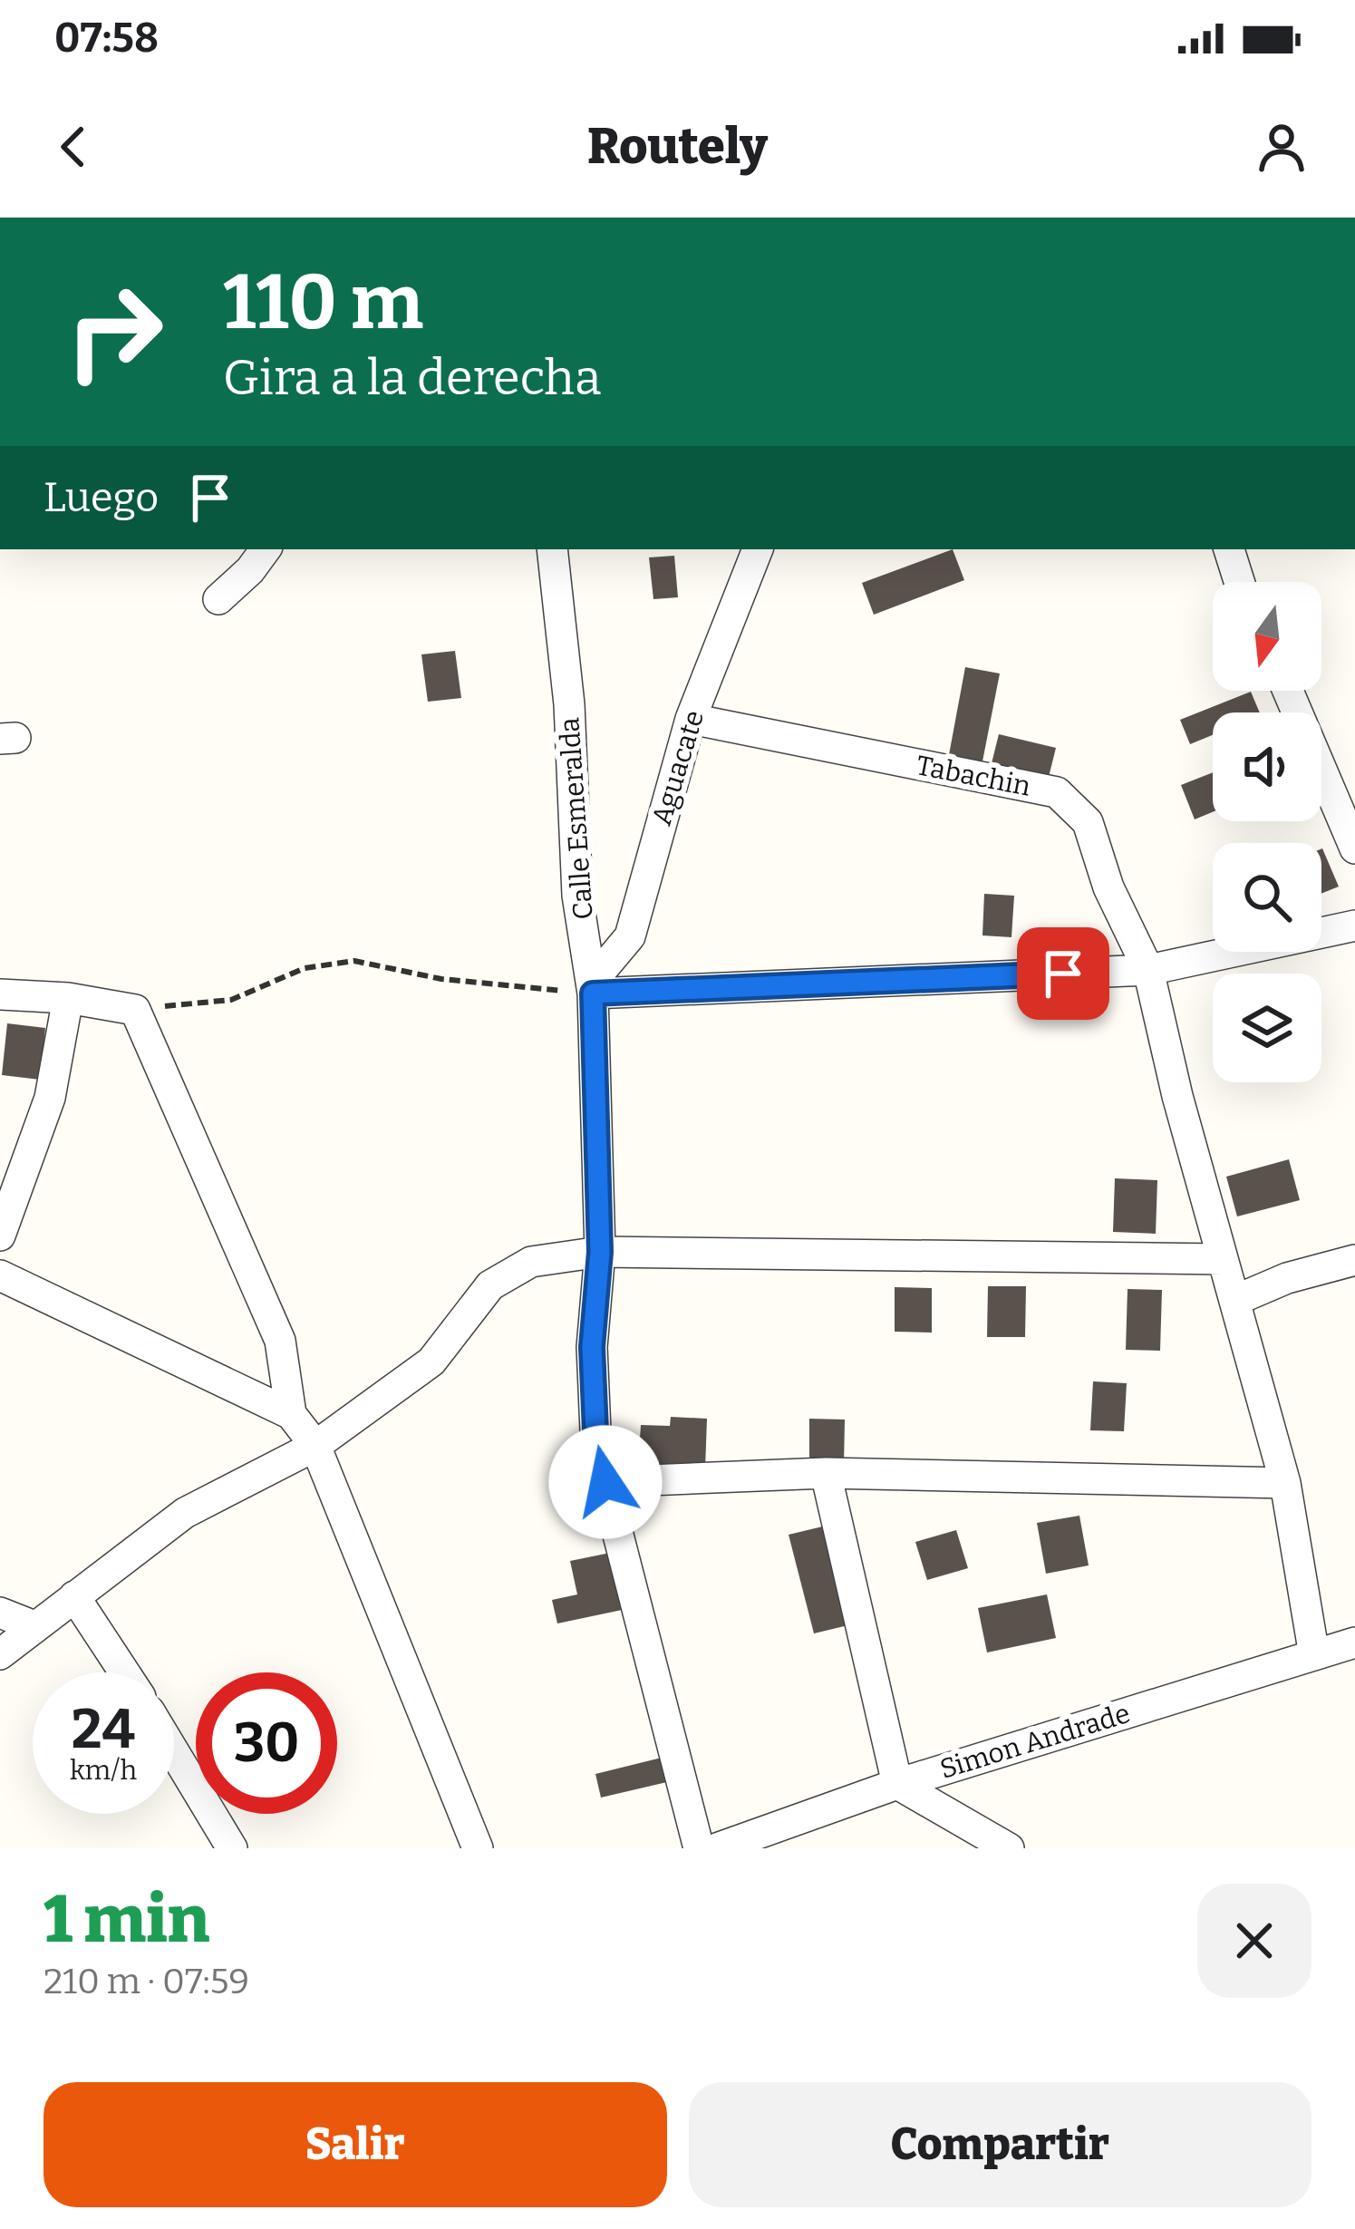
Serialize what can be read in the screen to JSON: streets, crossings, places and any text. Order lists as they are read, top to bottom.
{
  "streets": {
    "street": [
      "Aguacate",
      "Tabachin",
      "Calle Esmeralda",
      "Simon Andrade"
    ]
  },
  "crossings": [
    ["Aguacate", "Tabachin"],
    ["Aguacate", "Calle Esmeralda"],
    ["Tabachin", "Simon Andrade"]
  ],
  "north": "bottom",
  "page": {
    "status": "07:58",
    "header": "Routely",
    "turn": ["110 m", "Gira a la derecha"],
    "then": "Luego",
    "speed": "24 km/h",
    "limit": "30",
    "heading": ["1 min", "210 m · 07:59"],
    "buttons": ["Salir", "Compartir"]
  }
}
